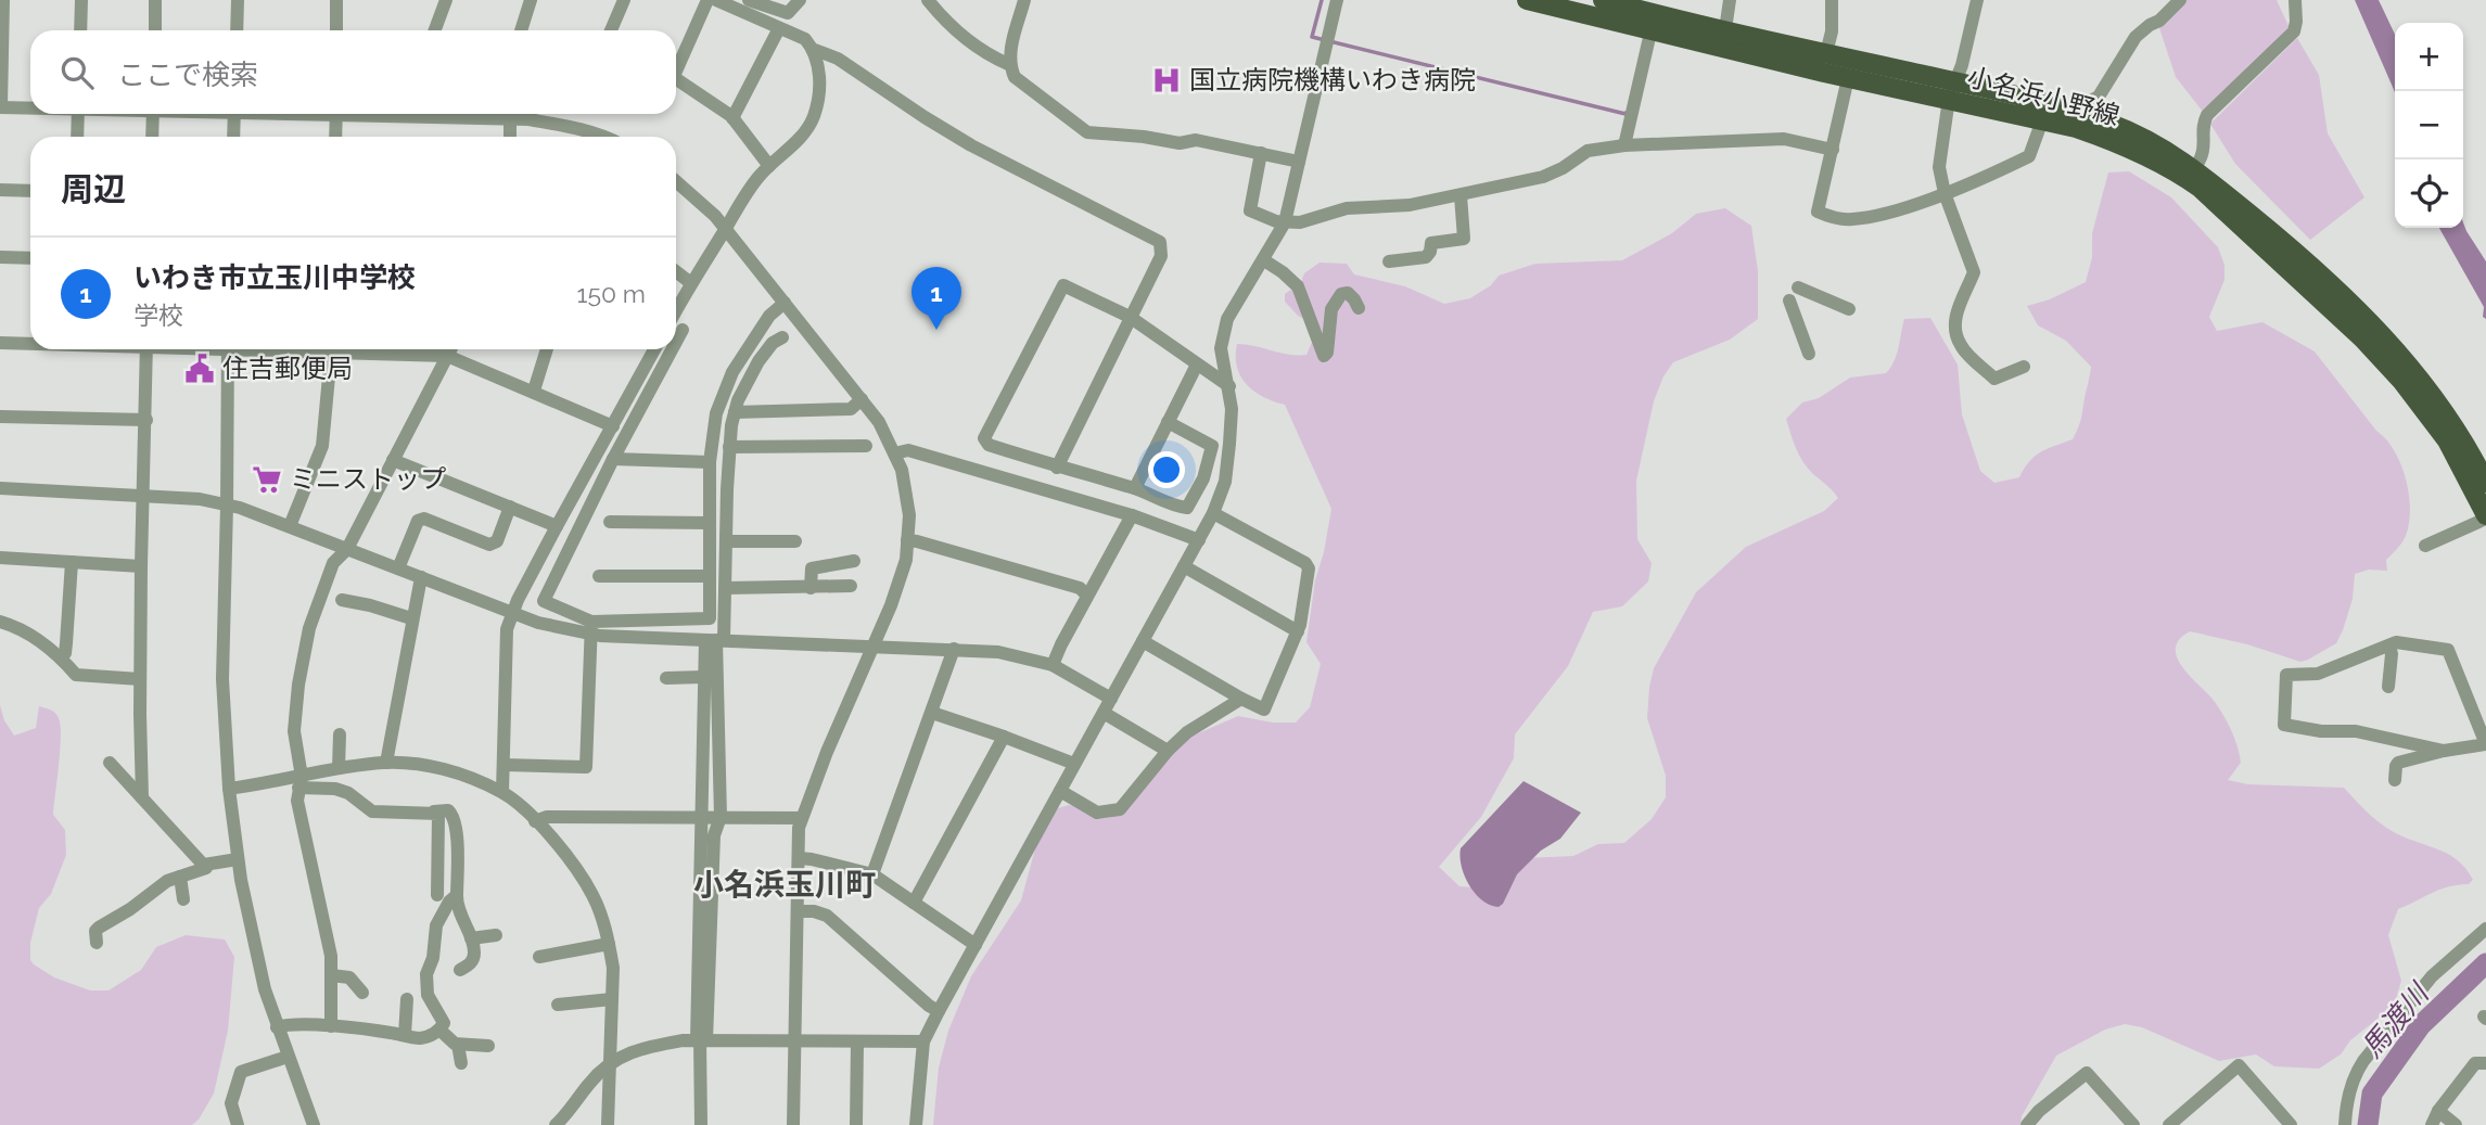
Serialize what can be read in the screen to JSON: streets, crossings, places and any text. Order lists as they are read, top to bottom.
{
  "streets": {
    "main road": ["小名浜小野線"]
  },
  "districts": ["小名浜玉川町"],
  "water": ["馬渡川"],
  "places": {
    "hospital": ["国立病院機構いわき病院"],
    "public building": ["住吉郵便局"],
    "supermarket": ["ミニストップ"]
  },
  "page": {
    "map_buttons": ["+", "−"],
    "search": "ここで検索",
    "heading": "周辺",
    "list": [
      {
        "mark": "1",
        "name": "いわき市立玉川中学校",
        "note": "学校",
        "value": "150 m"
      }
    ],
    "pins": "1"
  }
}
